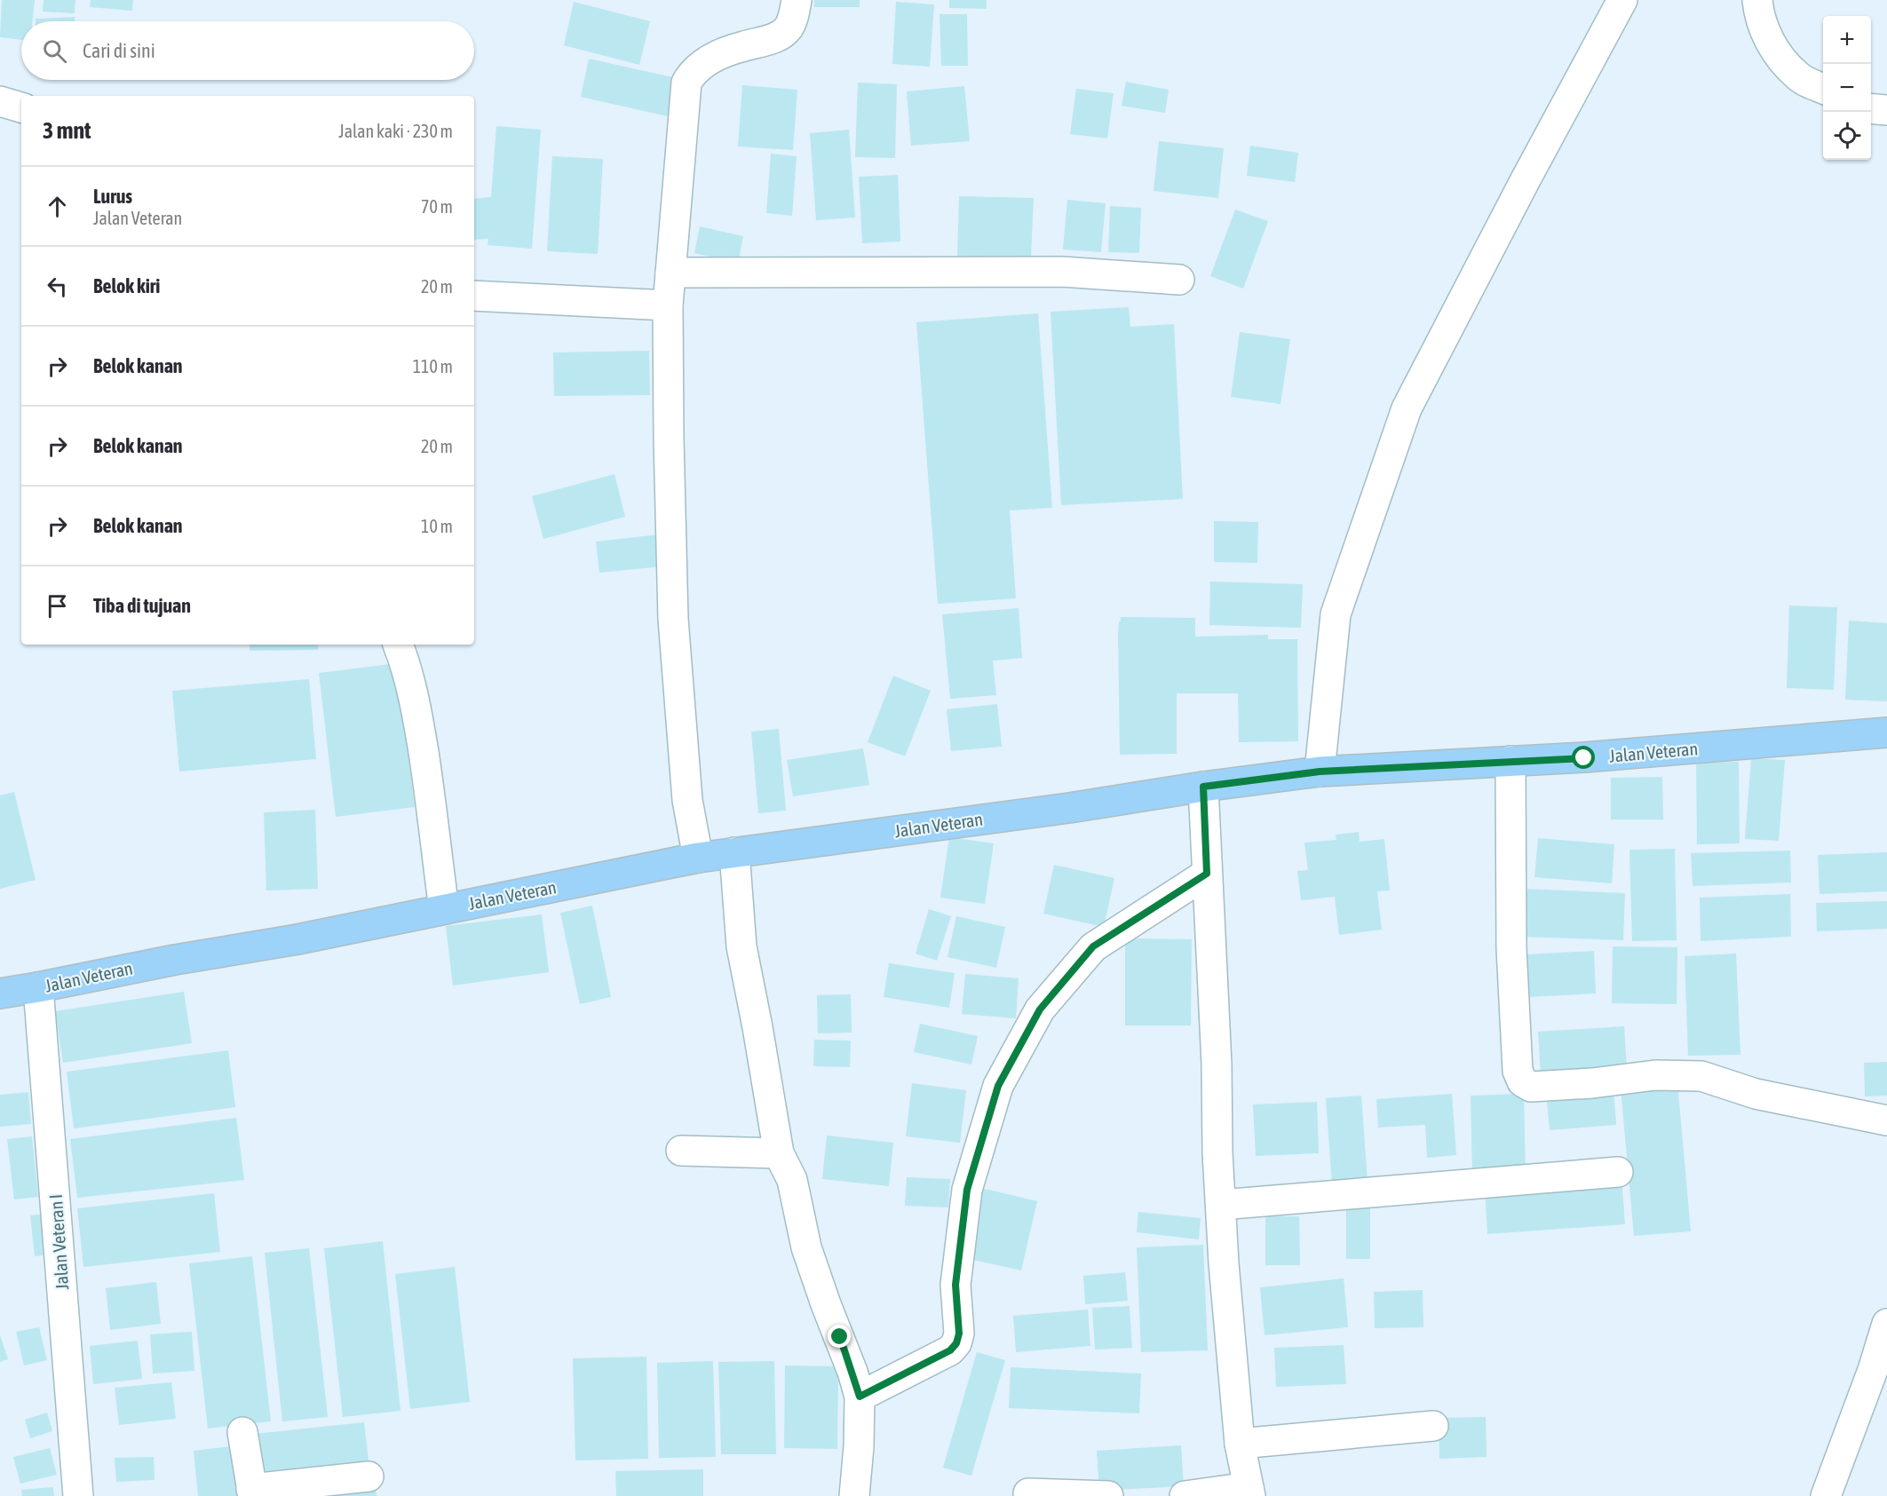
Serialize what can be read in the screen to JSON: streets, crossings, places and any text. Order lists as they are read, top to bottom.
{
  "streets": {
    "main road": ["Jalan Veteran"],
    "street": ["Jalan Veteran I"]
  },
  "crossings": [
    ["Jalan Veteran", "Jalan Veteran I"]
  ],
  "page": {
    "map_buttons": ["+", "−"],
    "search": "Cari di sini",
    "heading": ["3 mnt", "Jalan kaki · 230 m"],
    "list": [
      ["Lurus", "Jalan Veteran", "70 m"],
      ["Belok kiri", "20 m"],
      ["Belok kanan", "110 m"],
      ["Belok kanan", "20 m"],
      ["Belok kanan", "10 m"],
      "Tiba di tujuan"
    ]
  }
}
